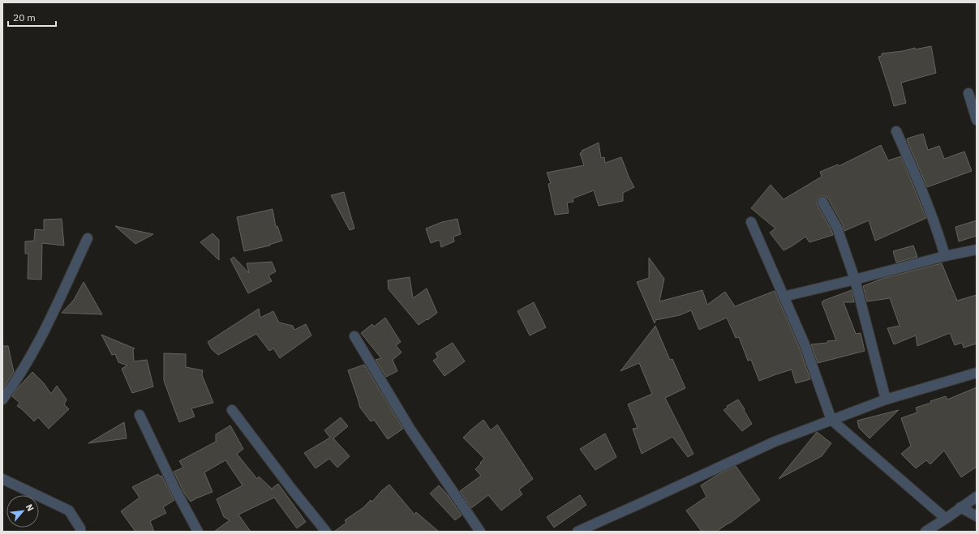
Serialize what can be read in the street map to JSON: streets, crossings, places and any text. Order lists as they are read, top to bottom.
{
  "scale_bar": "20 m",
  "north": "top right"
}
